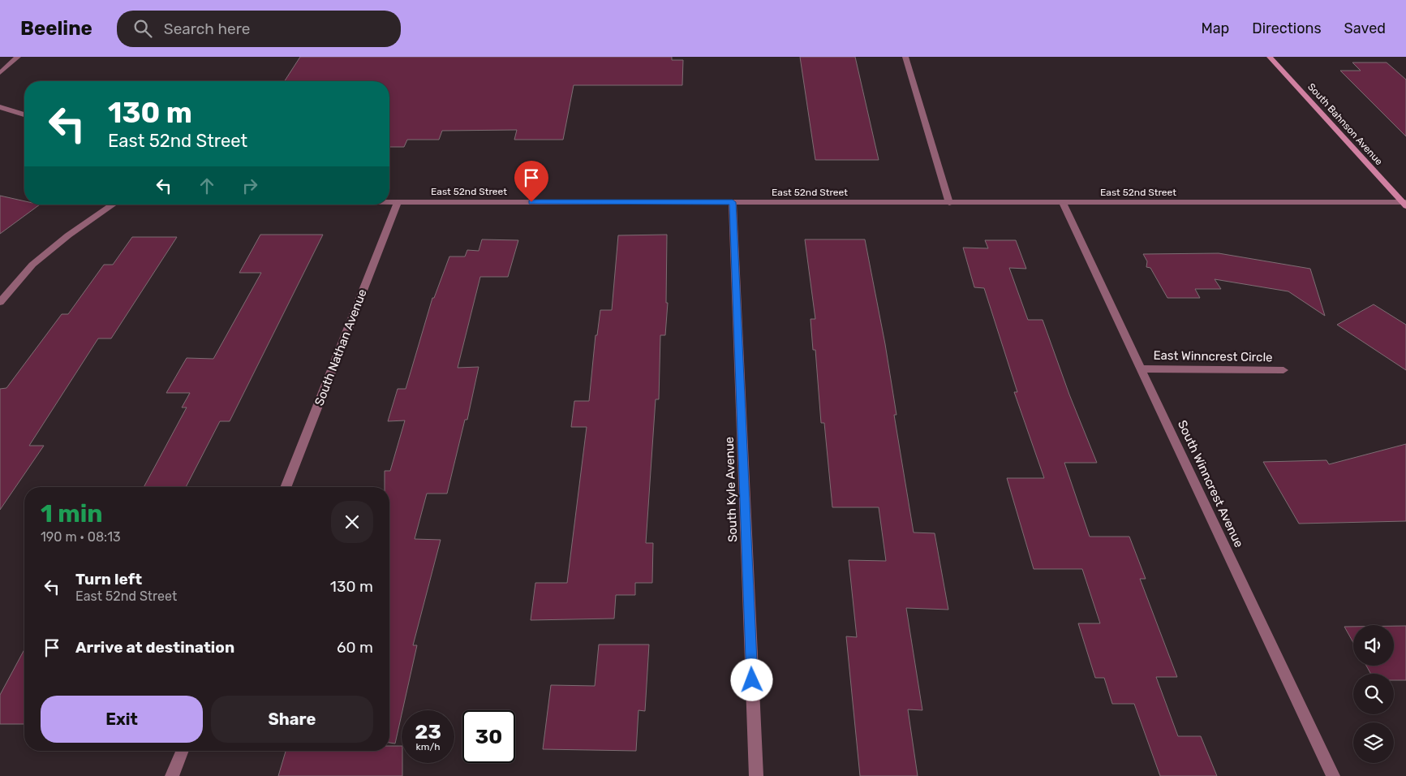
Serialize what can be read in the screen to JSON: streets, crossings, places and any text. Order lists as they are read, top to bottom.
{
  "streets": {
    "street": [
      "South Bahnson Avenue",
      "East 52nd Street",
      "South Nathan Avenue",
      "East Winncrest Circle",
      "South Winncrest Avenue",
      "South Kyle Avenue"
    ]
  },
  "crossings": [
    ["South Bahnson Avenue", "East 52nd Street"],
    ["East 52nd Street", "South Nathan Avenue"],
    ["East 52nd Street", "South Winncrest Avenue"],
    ["East 52nd Street", "South Kyle Avenue"],
    ["East Winncrest Circle", "South Winncrest Avenue"]
  ],
  "page": {
    "header": "Beeline",
    "search": "Search here",
    "nav": ["Map", "Directions", "Saved"],
    "turn": ["130 m", "East 52nd Street"],
    "heading": ["1 min", "190 m · 08:13"],
    "list": [
      {
        "name": "Turn left",
        "note": "East 52nd Street",
        "value": "130 m"
      },
      {
        "name": "Arrive at destination",
        "value": "60 m"
      }
    ],
    "buttons": ["Exit", "Share"],
    "speed": "23 km/h",
    "limit": "30"
  }
}
